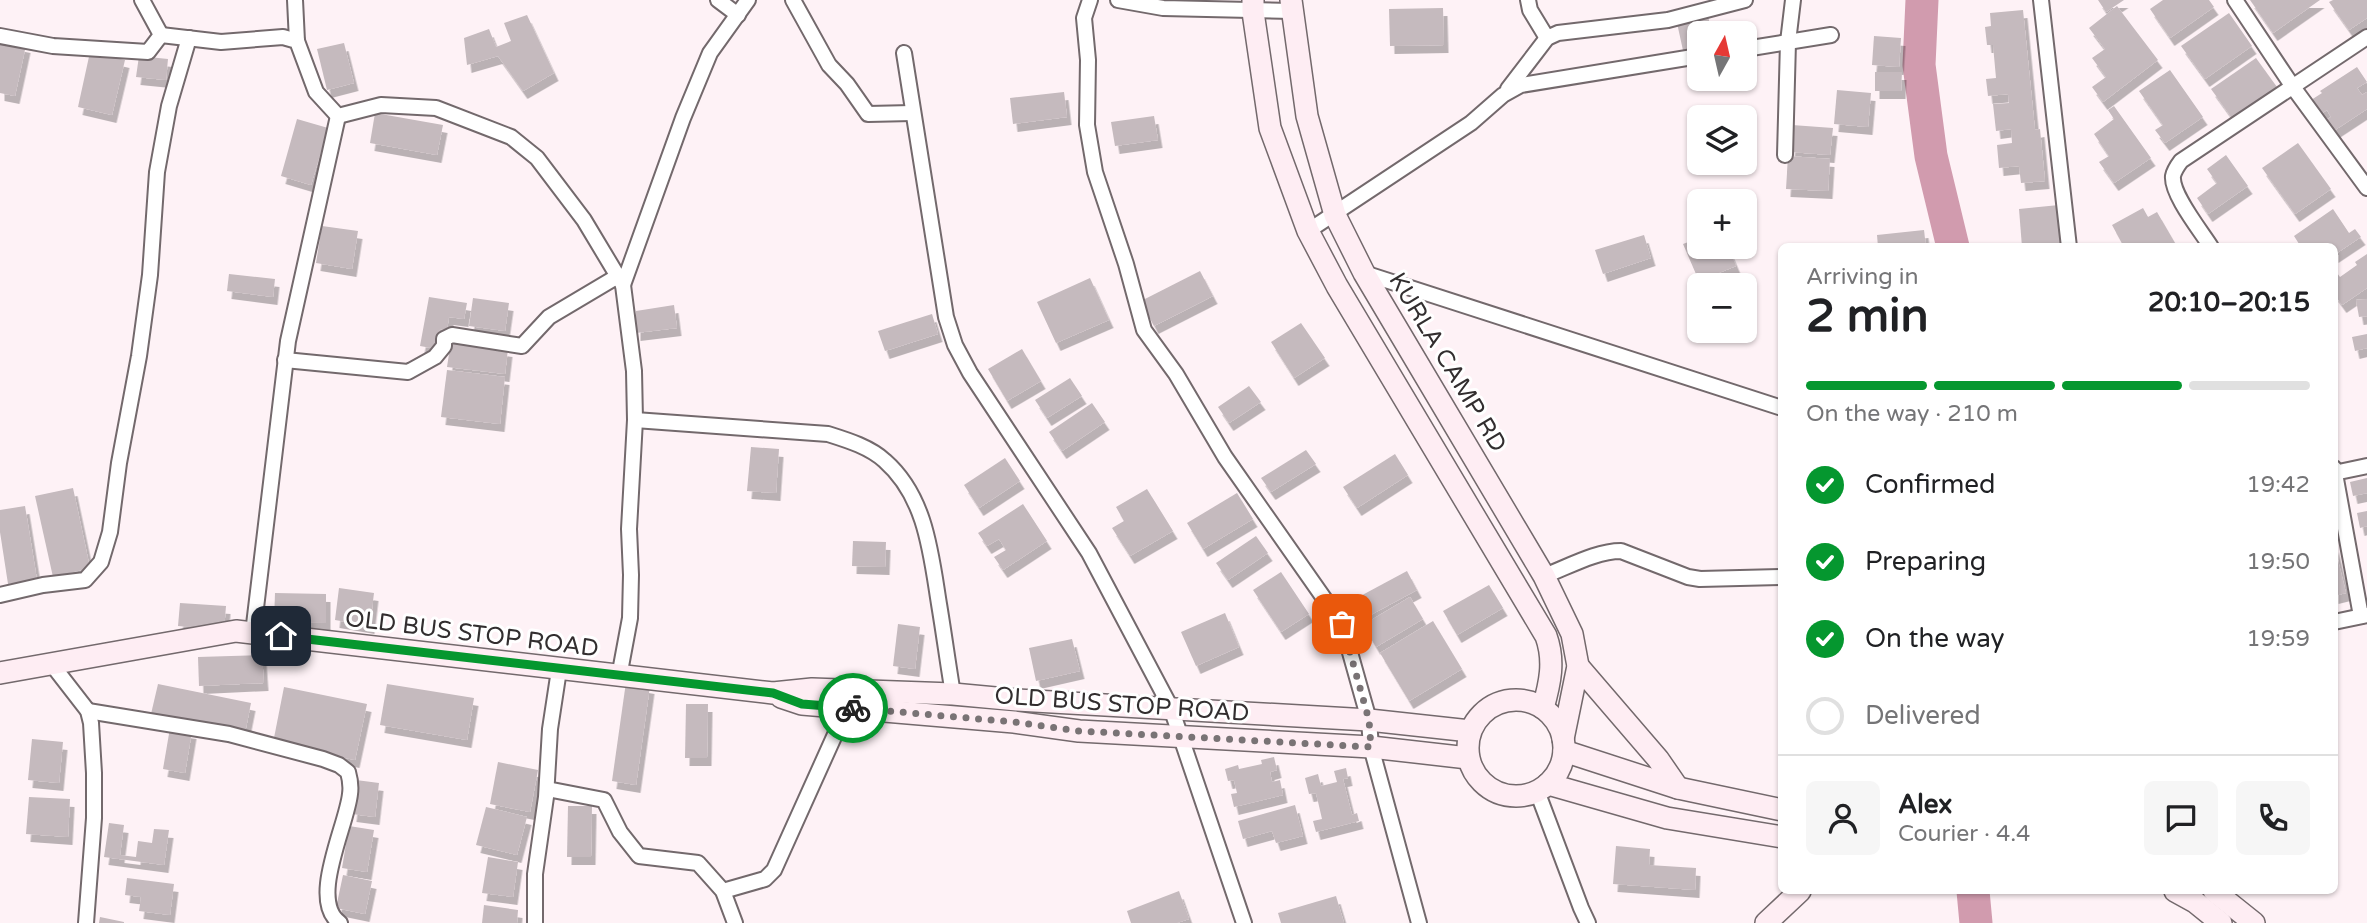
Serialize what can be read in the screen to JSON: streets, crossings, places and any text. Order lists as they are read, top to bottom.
{
  "streets": {
    "main road": ["KURLA CAMP RD", "OLD BUS STOP ROAD"]
  },
  "crossings": [
    ["KURLA CAMP RD", "OLD BUS STOP ROAD"]
  ],
  "north": "top",
  "page": {
    "map_buttons": ["+", "−"],
    "heading": ["2 min", "Arriving in", "20:10–20:15"],
    "panel": ["Alex", "Courier · 4.4"],
    "bar": "On the way · 210 m",
    "list": [
      ["Confirmed", "19:42"],
      ["Preparing", "19:50"],
      ["On the way", "19:59"],
      "Delivered"
    ]
  }
}
